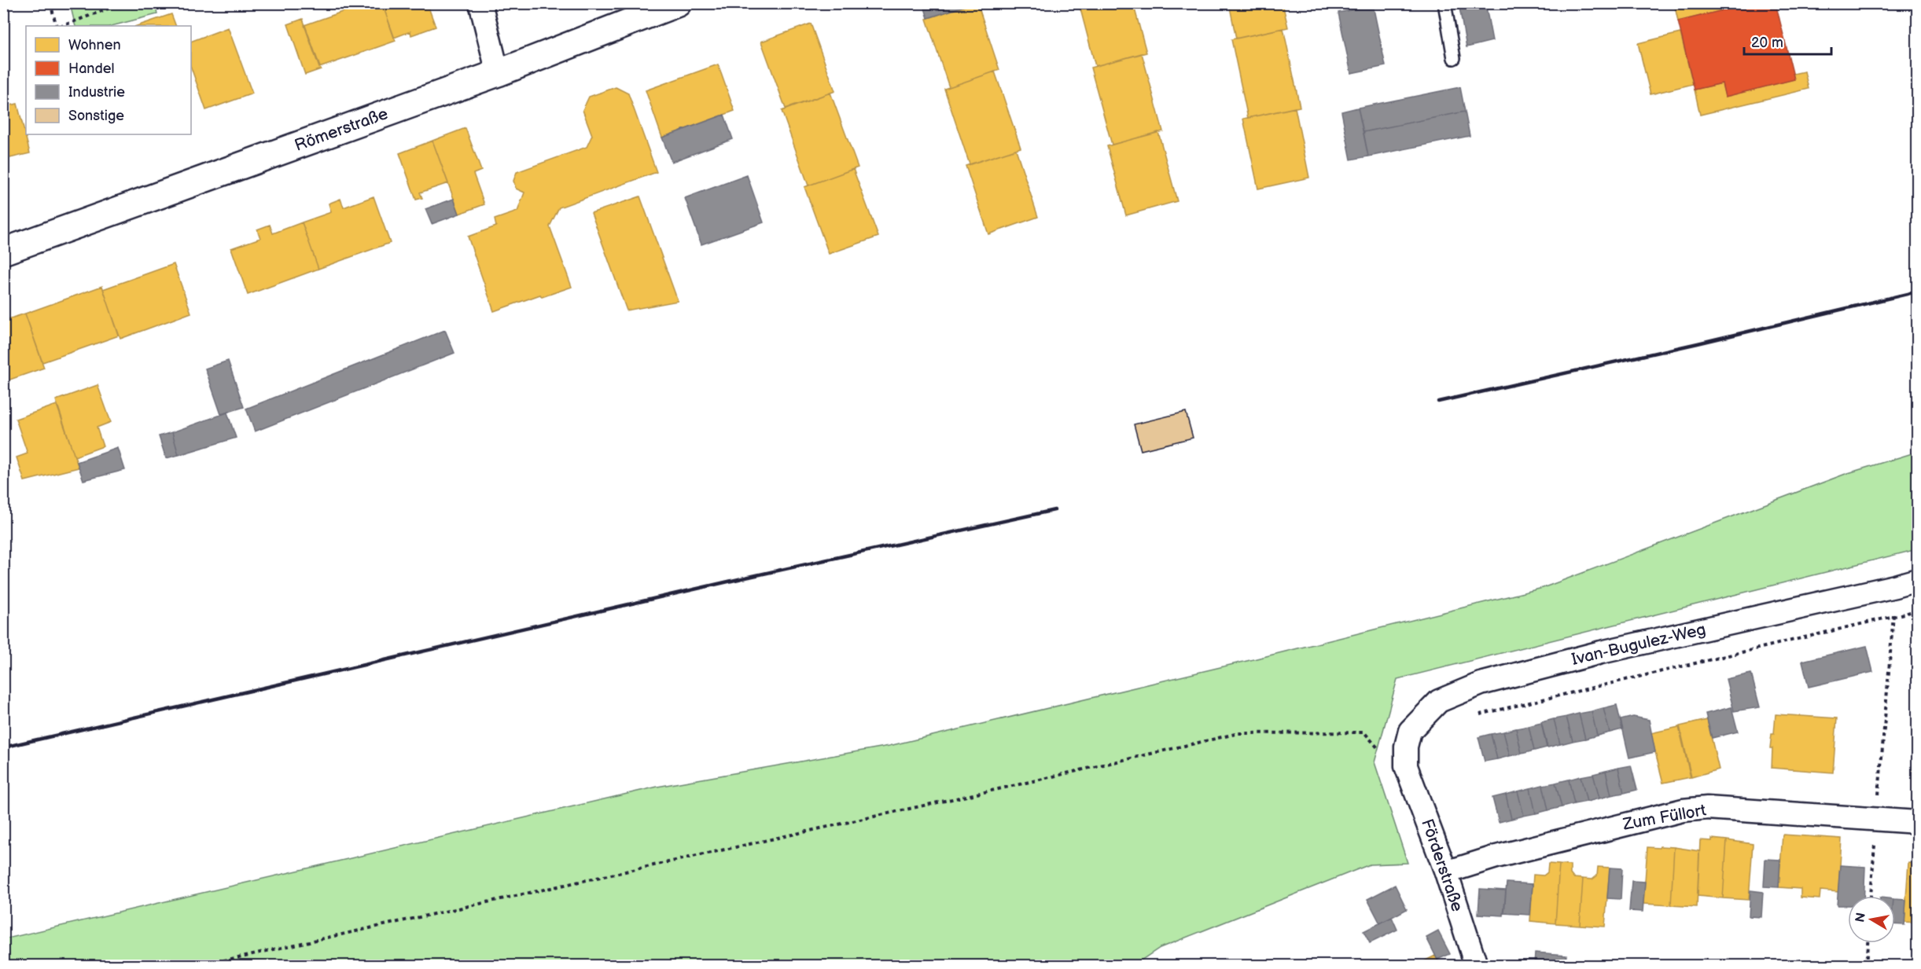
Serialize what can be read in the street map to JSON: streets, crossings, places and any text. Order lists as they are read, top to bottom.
{
  "streets": {
    "main road": ["Römerstraße"],
    "street": ["Ivan-Bugulez-Weg", "Zum Füllort", "Förderstraße"]
  },
  "crossings": [
    ["Ivan-Bugulez-Weg", "Förderstraße"],
    ["Zum Füllort", "Förderstraße"]
  ],
  "legend": [
    "Wohnen",
    "Handel",
    "Industrie",
    "Sonstige"
  ],
  "scale_bar": "20 m",
  "north": "left"
}
